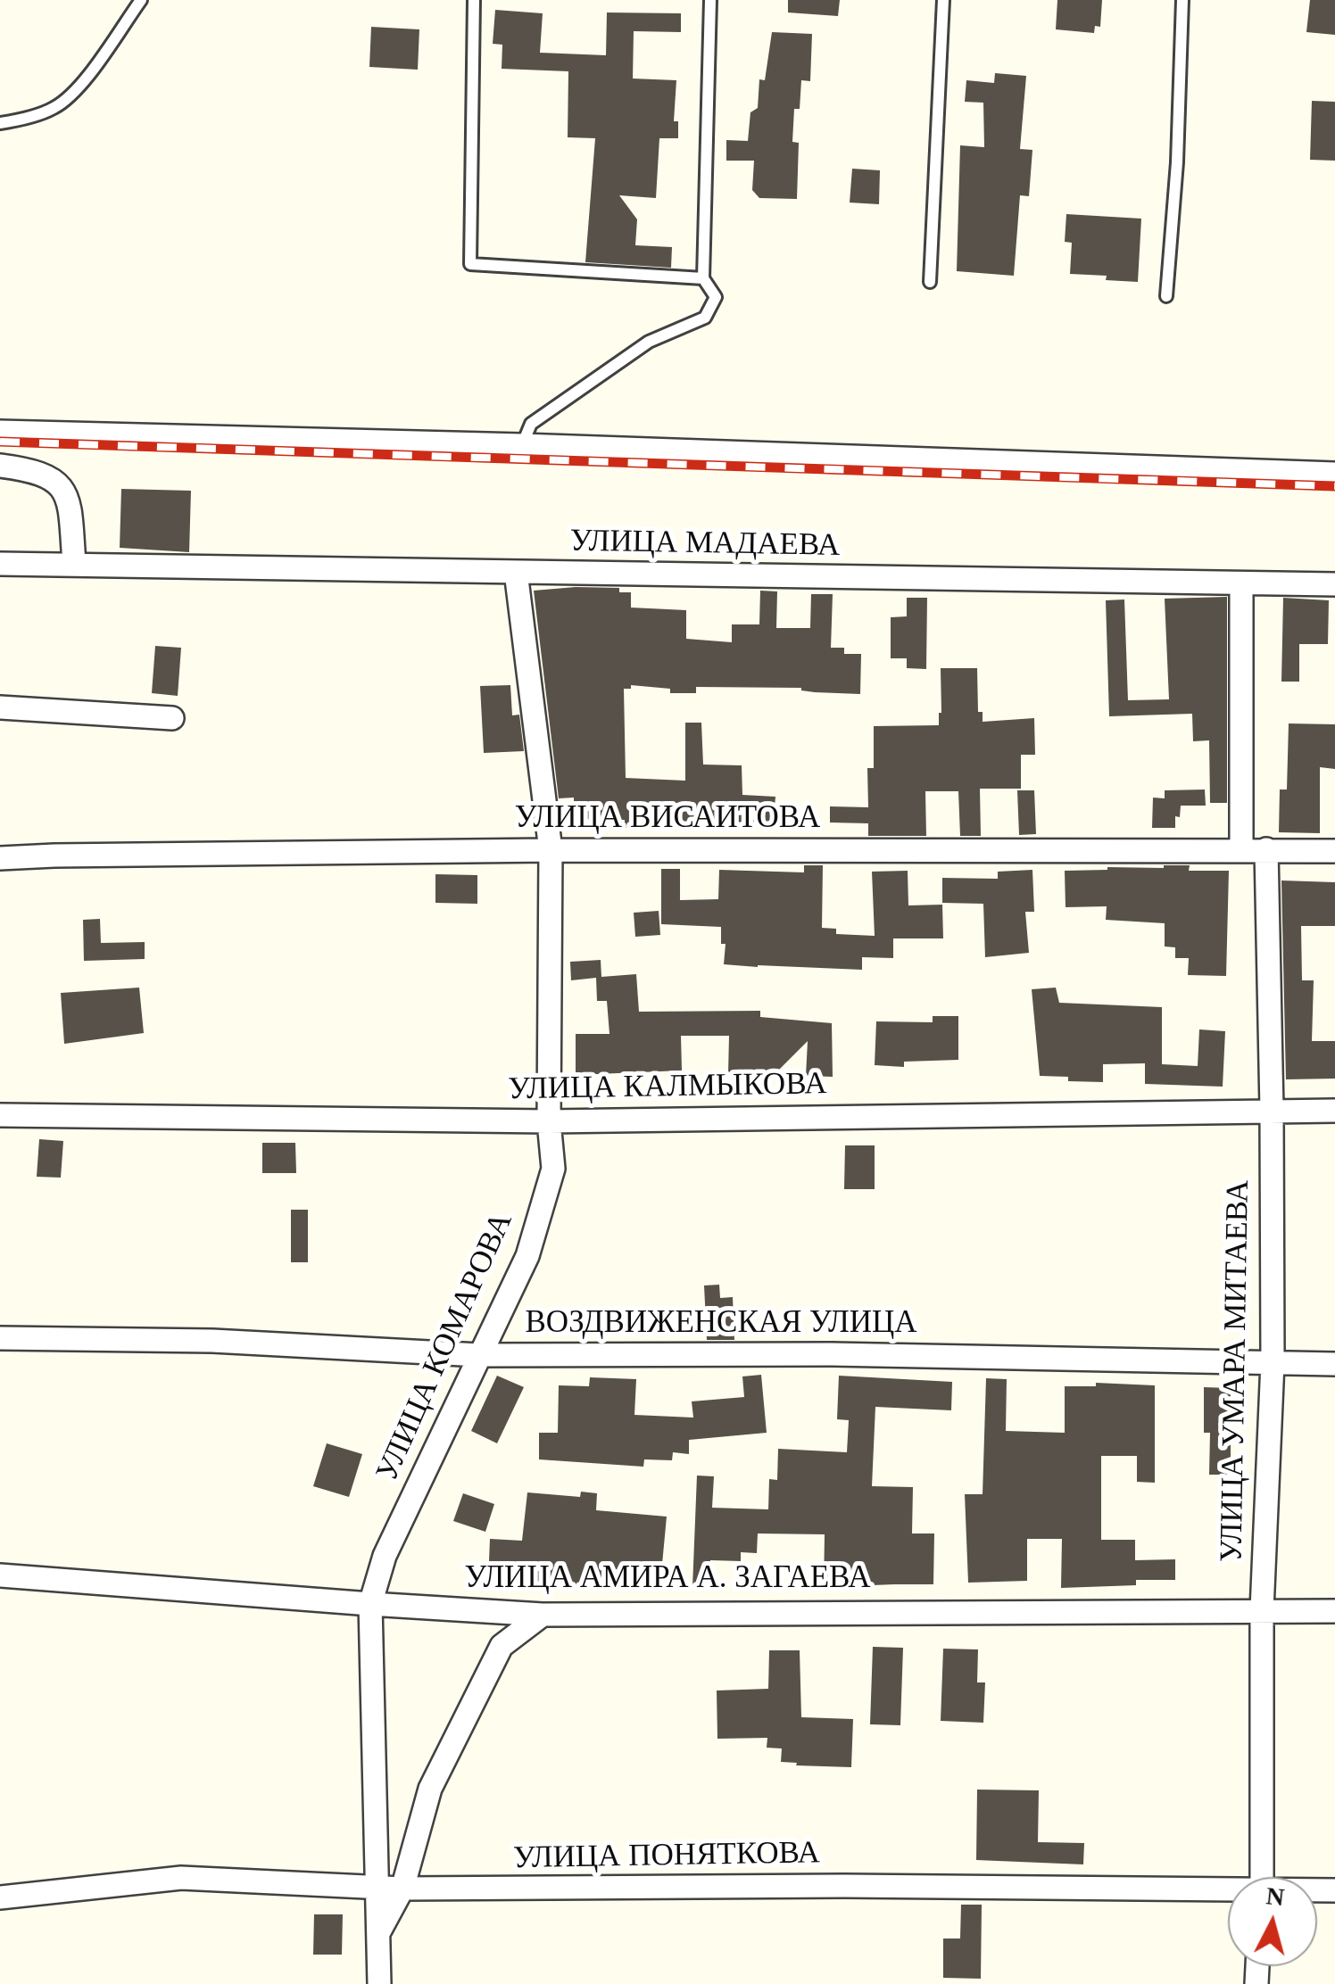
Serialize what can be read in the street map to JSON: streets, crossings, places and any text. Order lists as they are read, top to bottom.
{
  "streets": {
    "street": [
      "УЛИЦА МАДАЕВА",
      "УЛИЦА ВИСАИТОВА",
      "УЛИЦА КАЛМЫКОВА",
      "ВОЗДВИЖЕНСКАЯ УЛИЦА",
      "УЛИЦА КОМАРОВА",
      "УЛИЦА УМАРА МИТАЕВА",
      "УЛИЦА АМИРА А. ЗАГАЕВА",
      "УЛИЦА ПОНЯТКОВА"
    ]
  },
  "crossings": [
    ["УЛИЦА МАДАЕВА", "УЛИЦА КОМАРОВА"],
    ["УЛИЦА ВИСАИТОВА", "УЛИЦА КОМАРОВА"],
    ["УЛИЦА ВИСАИТОВА", "УЛИЦА УМАРА МИТАЕВА"],
    ["УЛИЦА КАЛМЫКОВА", "УЛИЦА КОМАРОВА"],
    ["УЛИЦА КАЛМЫКОВА", "УЛИЦА УМАРА МИТАЕВА"],
    ["ВОЗДВИЖЕНСКАЯ УЛИЦА", "УЛИЦА КОМАРОВА"],
    ["ВОЗДВИЖЕНСКАЯ УЛИЦА", "УЛИЦА УМАРА МИТАЕВА"],
    ["УЛИЦА КОМАРОВА", "УЛИЦА АМИРА А. ЗАГАЕВА"],
    ["УЛИЦА КОМАРОВА", "УЛИЦА ПОНЯТКОВА"],
    ["УЛИЦА УМАРА МИТАЕВА", "УЛИЦА АМИРА А. ЗАГАЕВА"]
  ],
  "north": "top"
}
